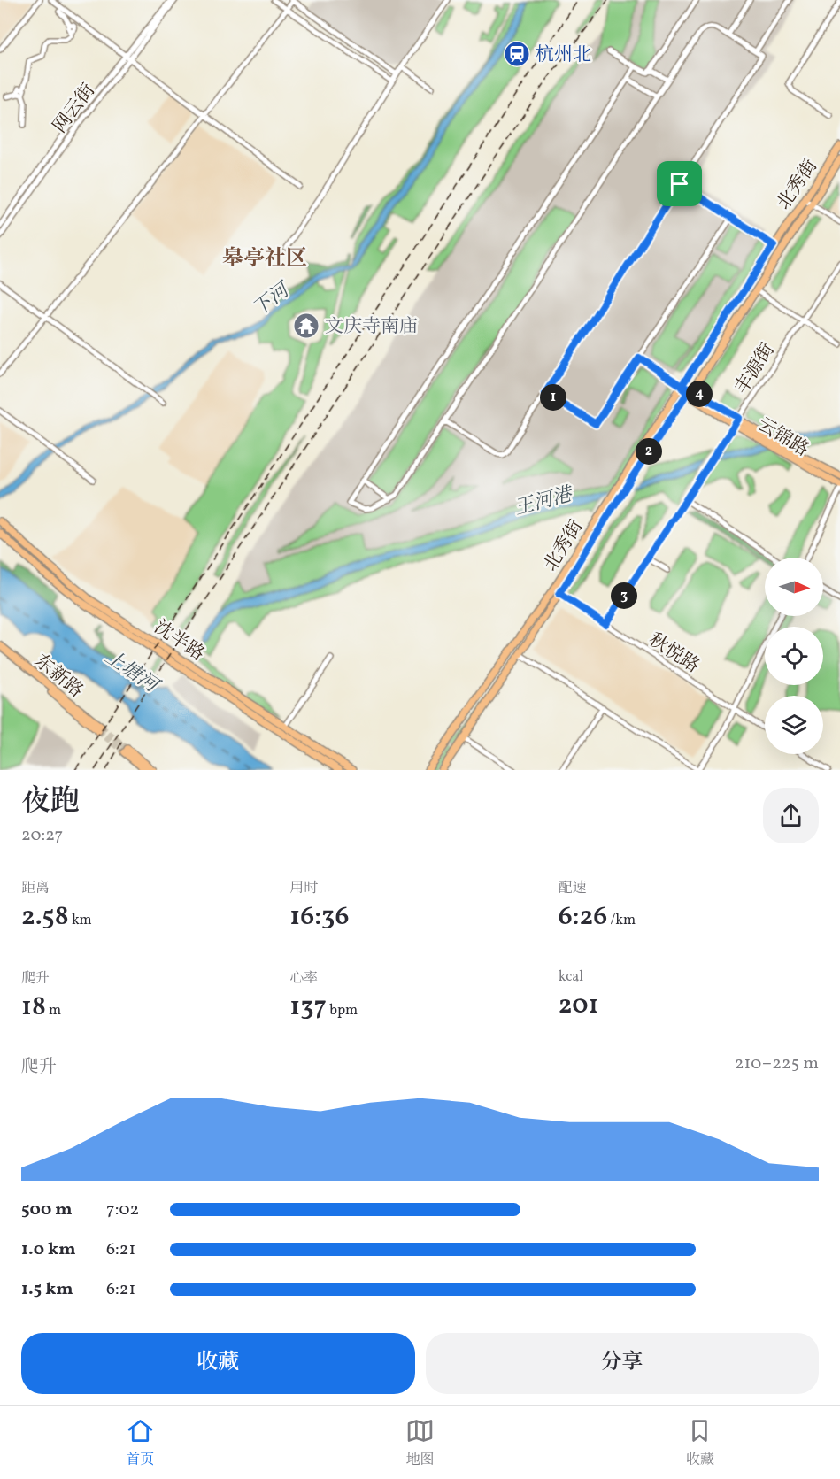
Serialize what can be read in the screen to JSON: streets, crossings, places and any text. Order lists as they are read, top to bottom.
{
  "streets": {
    "main road": [
      "北秀街",
      "云锦路",
      "沈半路",
      "东新路"
    ],
    "street": ["网云街", "丰源街", "秋悦路"]
  },
  "crossings": [
    ["北秀街", "云锦路"],
    ["北秀街", "秋悦路"],
    ["丰源街", "云锦路"],
    ["丰源街", "秋悦路"]
  ],
  "districts": ["皋亭社区"],
  "water": ["下河", "王河港", "上塘河"],
  "places": {
    "station": ["杭州北"],
    "temple": ["文庆寺南庙"]
  },
  "north": "right",
  "page": {
    "pins": [
      "4",
      "1",
      "2",
      "3"
    ],
    "heading": ["夜跑", "20:27"],
    "stats": [
      ["距离", "2.58 km"],
      ["用时", "16:36"],
      ["配速", "6:26 /km"],
      ["爬升", "18 m"],
      ["心率", "137 bpm"],
      ["kcal", "201"]
    ],
    "chart": ["爬升", "210–225 m"],
    "list": [
      {
        "name": "500 m",
        "note": "7:02"
      },
      {
        "name": "1.0 km",
        "note": "6:21"
      },
      {
        "name": "1.5 km",
        "note": "6:21"
      }
    ],
    "buttons": ["收藏", "分享"],
    "tabs": ["首页", "地图", "收藏"]
  }
}
